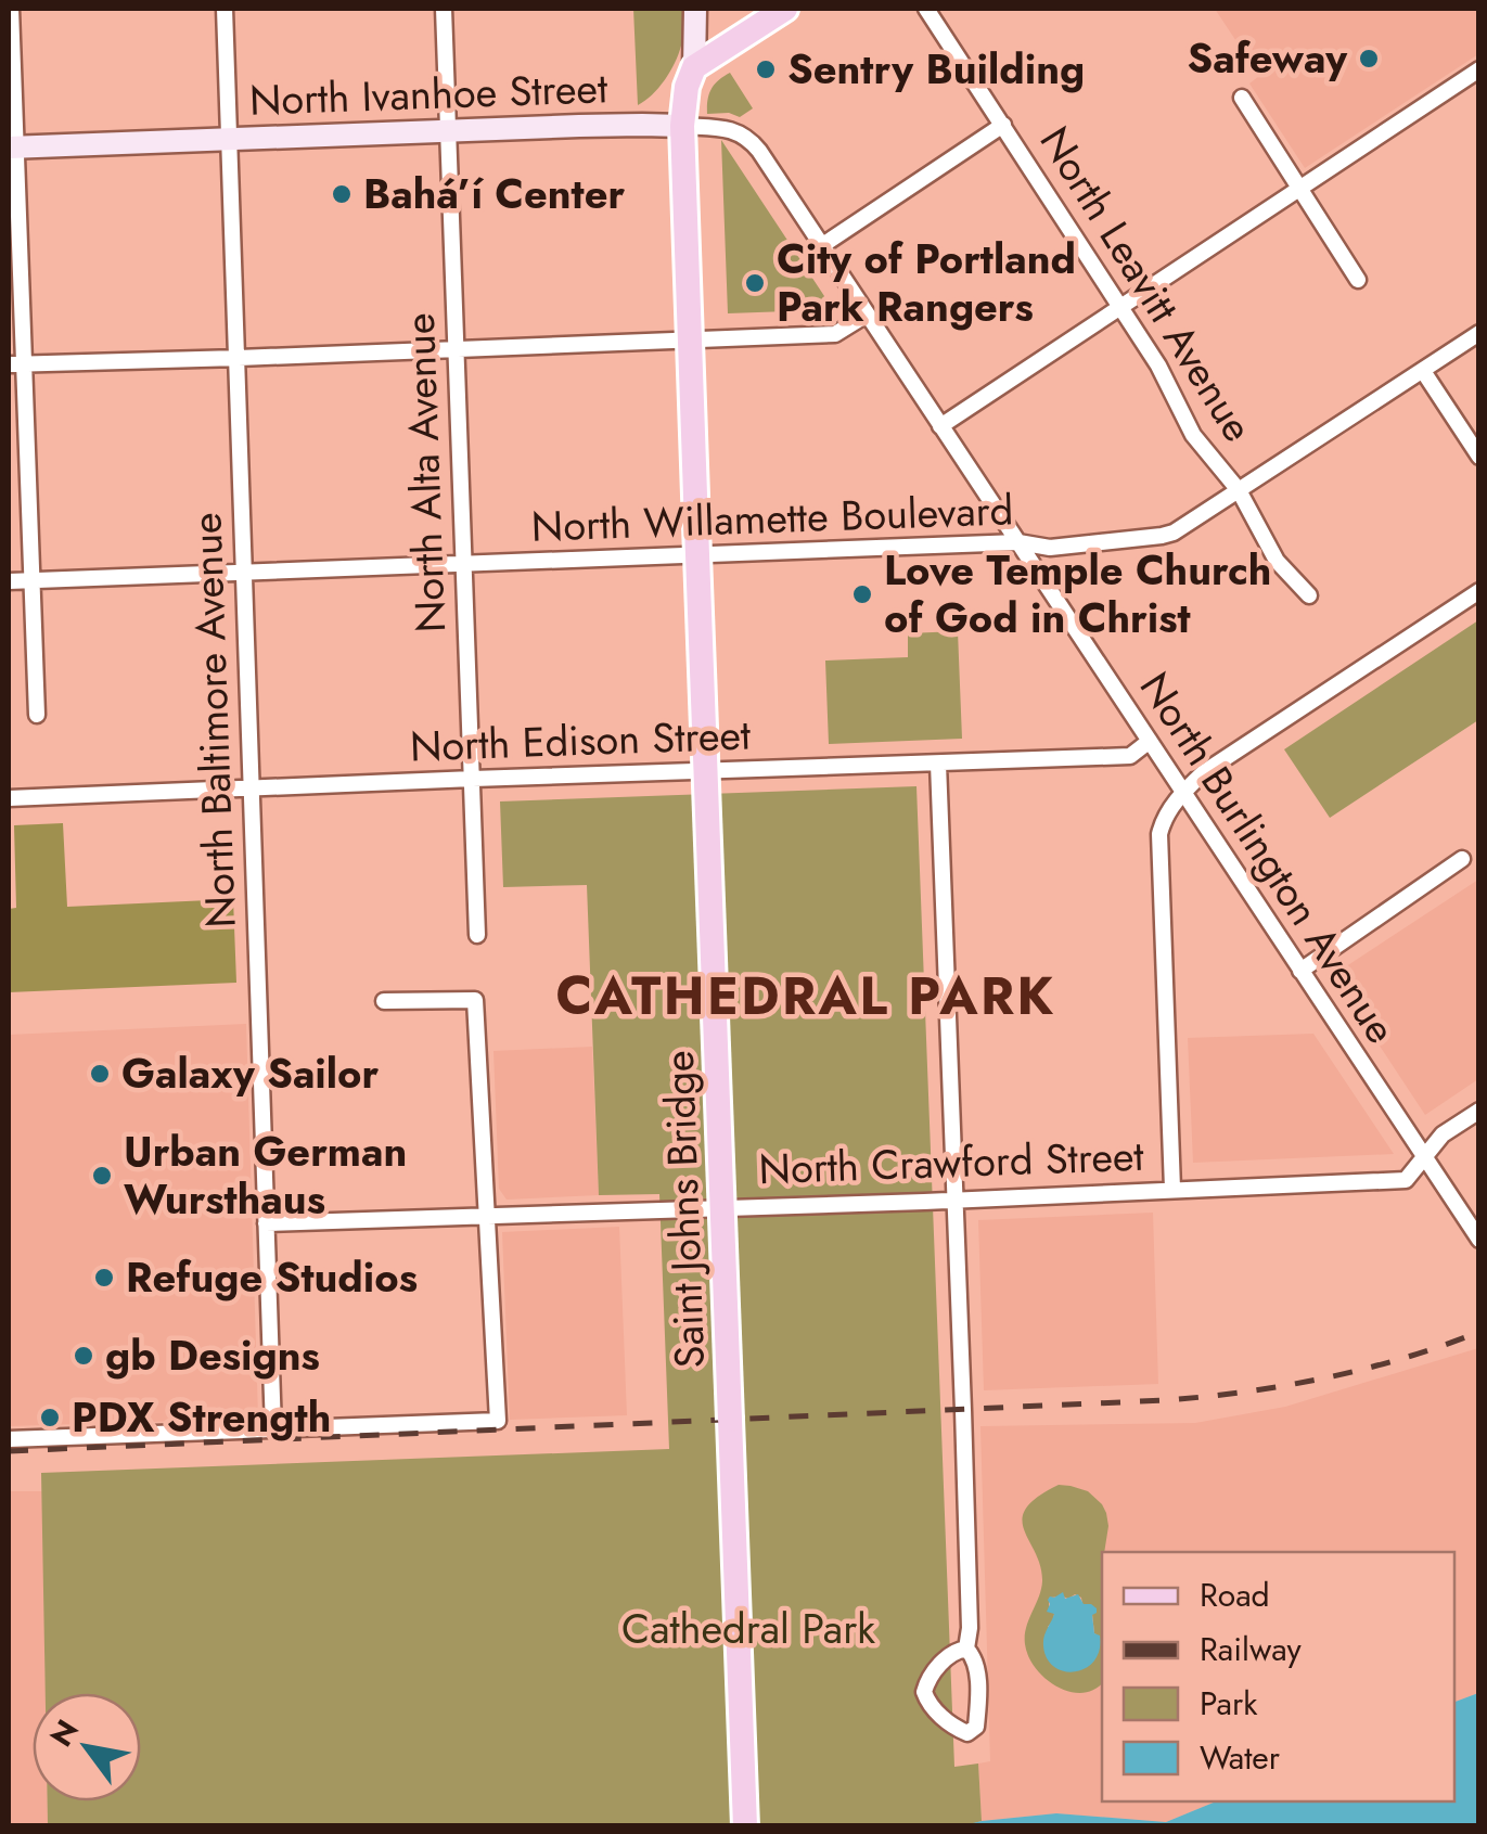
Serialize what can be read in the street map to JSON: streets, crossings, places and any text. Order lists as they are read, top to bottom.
{
  "streets": {
    "main road": ["North Ivanhoe Street", "Saint Johns Bridge"],
    "street": [
      "North Leavitt Avenue",
      "North Alta Avenue",
      "North Willamette Boulevard",
      "North Baltimore Avenue",
      "North Edison Street",
      "North Burlington Avenue",
      "North Crawford Street"
    ]
  },
  "crossings": [
    ["North Ivanhoe Street", "North Alta Avenue"],
    ["North Ivanhoe Street", "North Baltimore Avenue"],
    ["North Ivanhoe Street", "North Burlington Avenue"],
    ["North Ivanhoe Street", "Saint Johns Bridge"],
    ["North Leavitt Avenue", "North Willamette Boulevard"],
    ["North Alta Avenue", "North Willamette Boulevard"],
    ["North Alta Avenue", "North Edison Street"],
    ["North Willamette Boulevard", "North Baltimore Avenue"],
    ["North Willamette Boulevard", "North Burlington Avenue"],
    ["North Baltimore Avenue", "North Edison Street"],
    ["North Baltimore Avenue", "North Crawford Street"],
    ["North Edison Street", "North Burlington Avenue"],
    ["North Burlington Avenue", "North Crawford Street"],
    ["North Burlington Avenue", "Saint Johns Bridge"]
  ],
  "districts": ["CATHEDRAL PARK"],
  "parks": ["Cathedral Park"],
  "places": [
    "Safeway",
    "Sentry Building",
    "Bahá’í Center",
    "City of Portland Park Rangers",
    "Love Temple Church of God in Christ",
    "Galaxy Sailor",
    "Urban German Wursthaus",
    "Refuge Studios",
    "gb Designs",
    "PDX Strength"
  ],
  "legend": [
    "Road",
    "Railway",
    "Park",
    "Water"
  ],
  "north": "top left"
}
